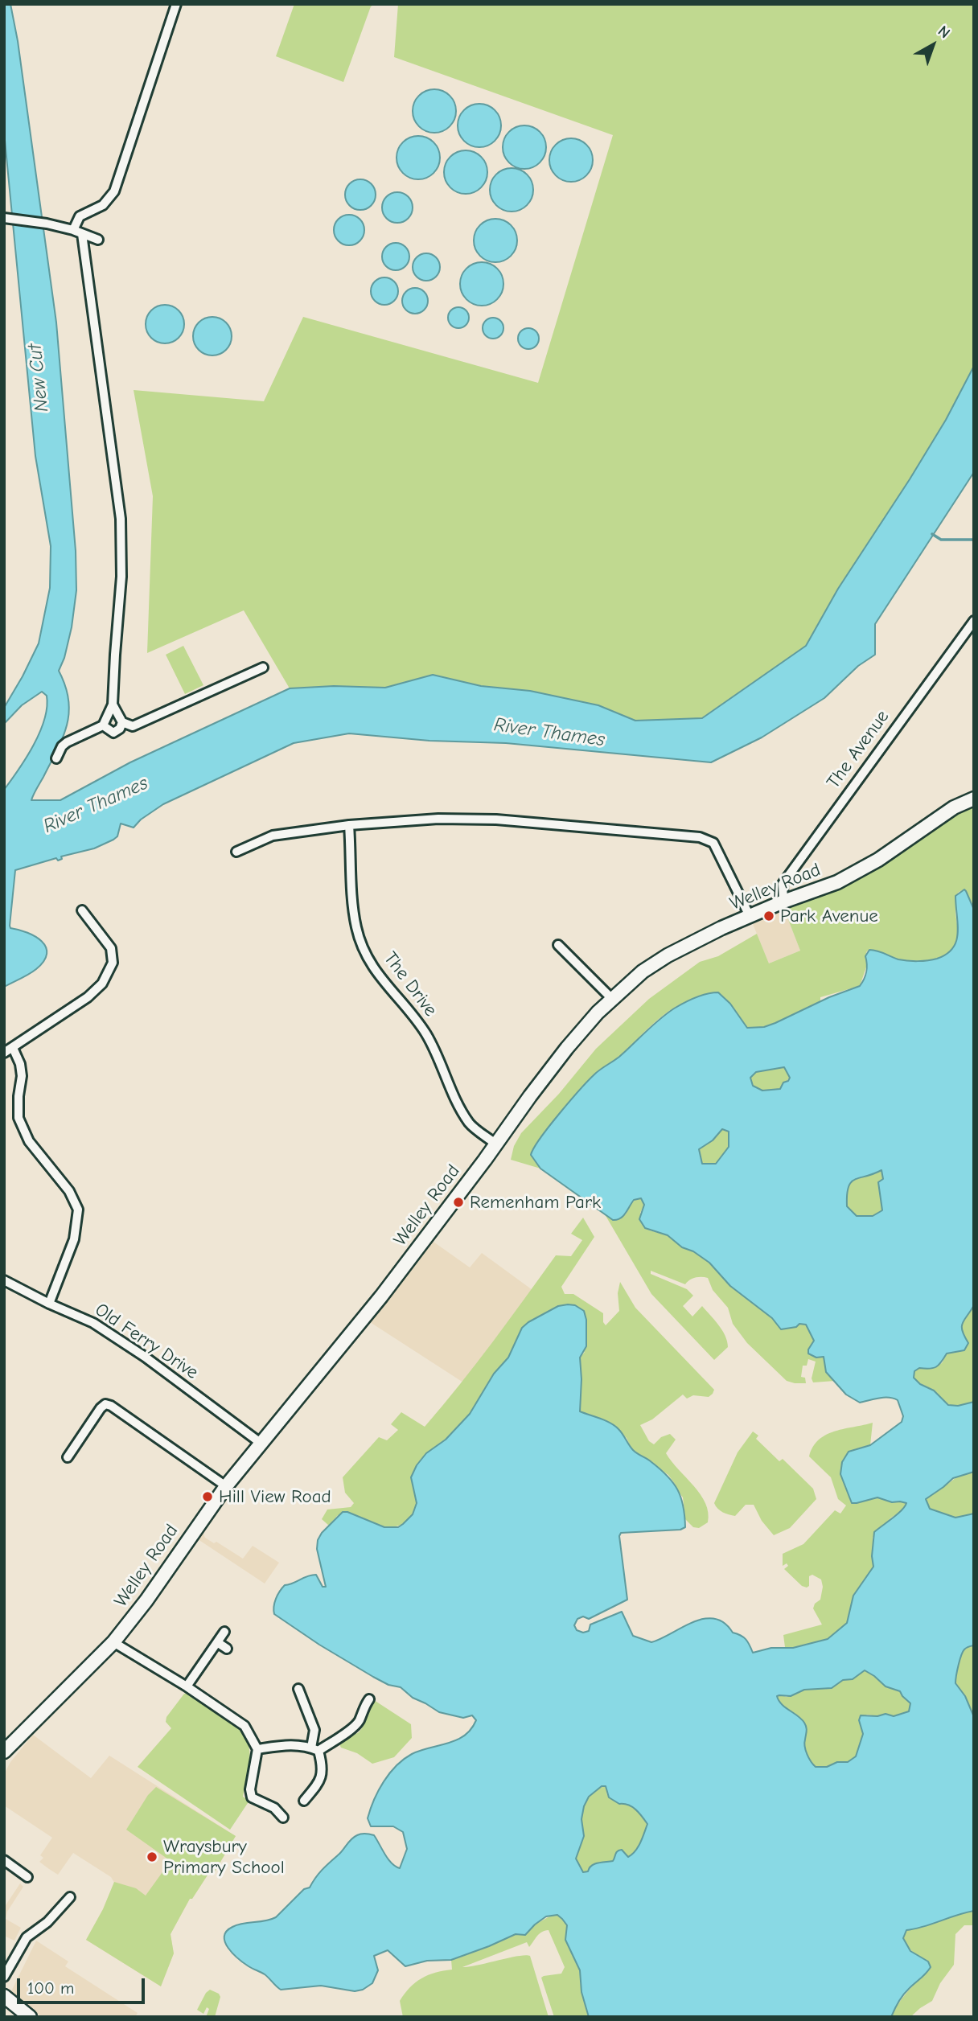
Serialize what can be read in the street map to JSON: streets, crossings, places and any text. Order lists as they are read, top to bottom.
{
  "streets": {
    "main road": ["Welley Road"],
    "street": ["The Avenue", "The Drive", "Old Ferry Drive"]
  },
  "crossings": [
    ["The Avenue", "Welley Road"],
    ["Welley Road", "The Drive"],
    ["Welley Road", "Old Ferry Drive"]
  ],
  "water": ["New Cut", "River Thames"],
  "places": [
    "Park Avenue",
    "Remenham Park",
    "Hill View Road",
    "Wraysbury Primary School"
  ],
  "scale_bar": "100 m",
  "north": "top right"
}
